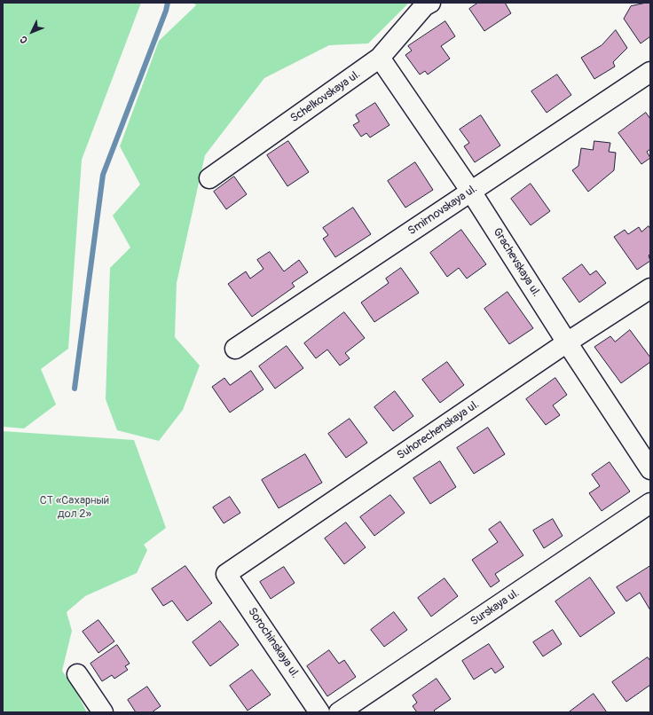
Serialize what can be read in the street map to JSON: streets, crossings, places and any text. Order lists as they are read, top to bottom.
{
  "streets": {
    "street": [
      "Schelkovskaya ul.",
      "Smirnovskaya ul.",
      "Grachevskaya ul.",
      "Suhorechenskaya ul.",
      "Surskaya ul.",
      "Sorochinskaya ul."
    ]
  },
  "crossings": [
    ["Schelkovskaya ul.", "Grachevskaya ul."],
    ["Smirnovskaya ul.", "Grachevskaya ul."],
    ["Grachevskaya ul.", "Suhorechenskaya ul."],
    ["Suhorechenskaya ul.", "Sorochinskaya ul."]
  ],
  "parks": ["СТ «Сахарный дол 2»"],
  "north": "bottom left"
}
